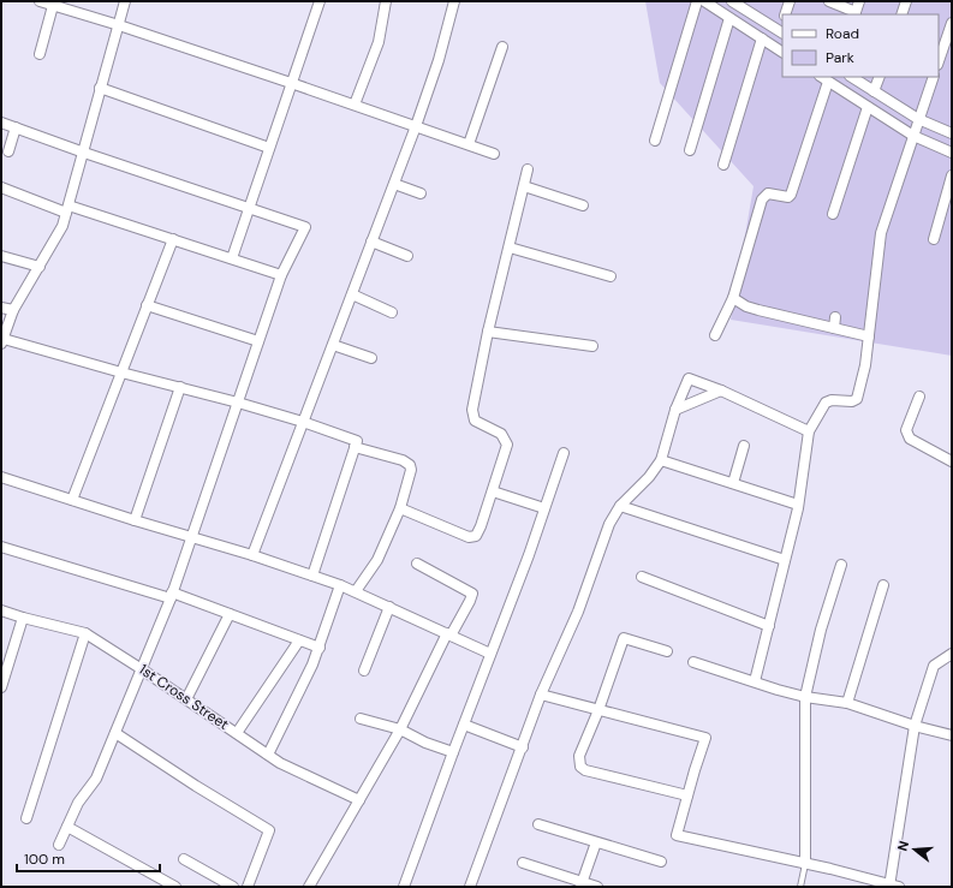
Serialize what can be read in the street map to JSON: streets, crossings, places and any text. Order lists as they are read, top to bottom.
{
  "streets": {
    "street": ["1st Cross Street"]
  },
  "legend": ["Road", "Park"],
  "scale_bar": "100 m",
  "north": "left"
}
